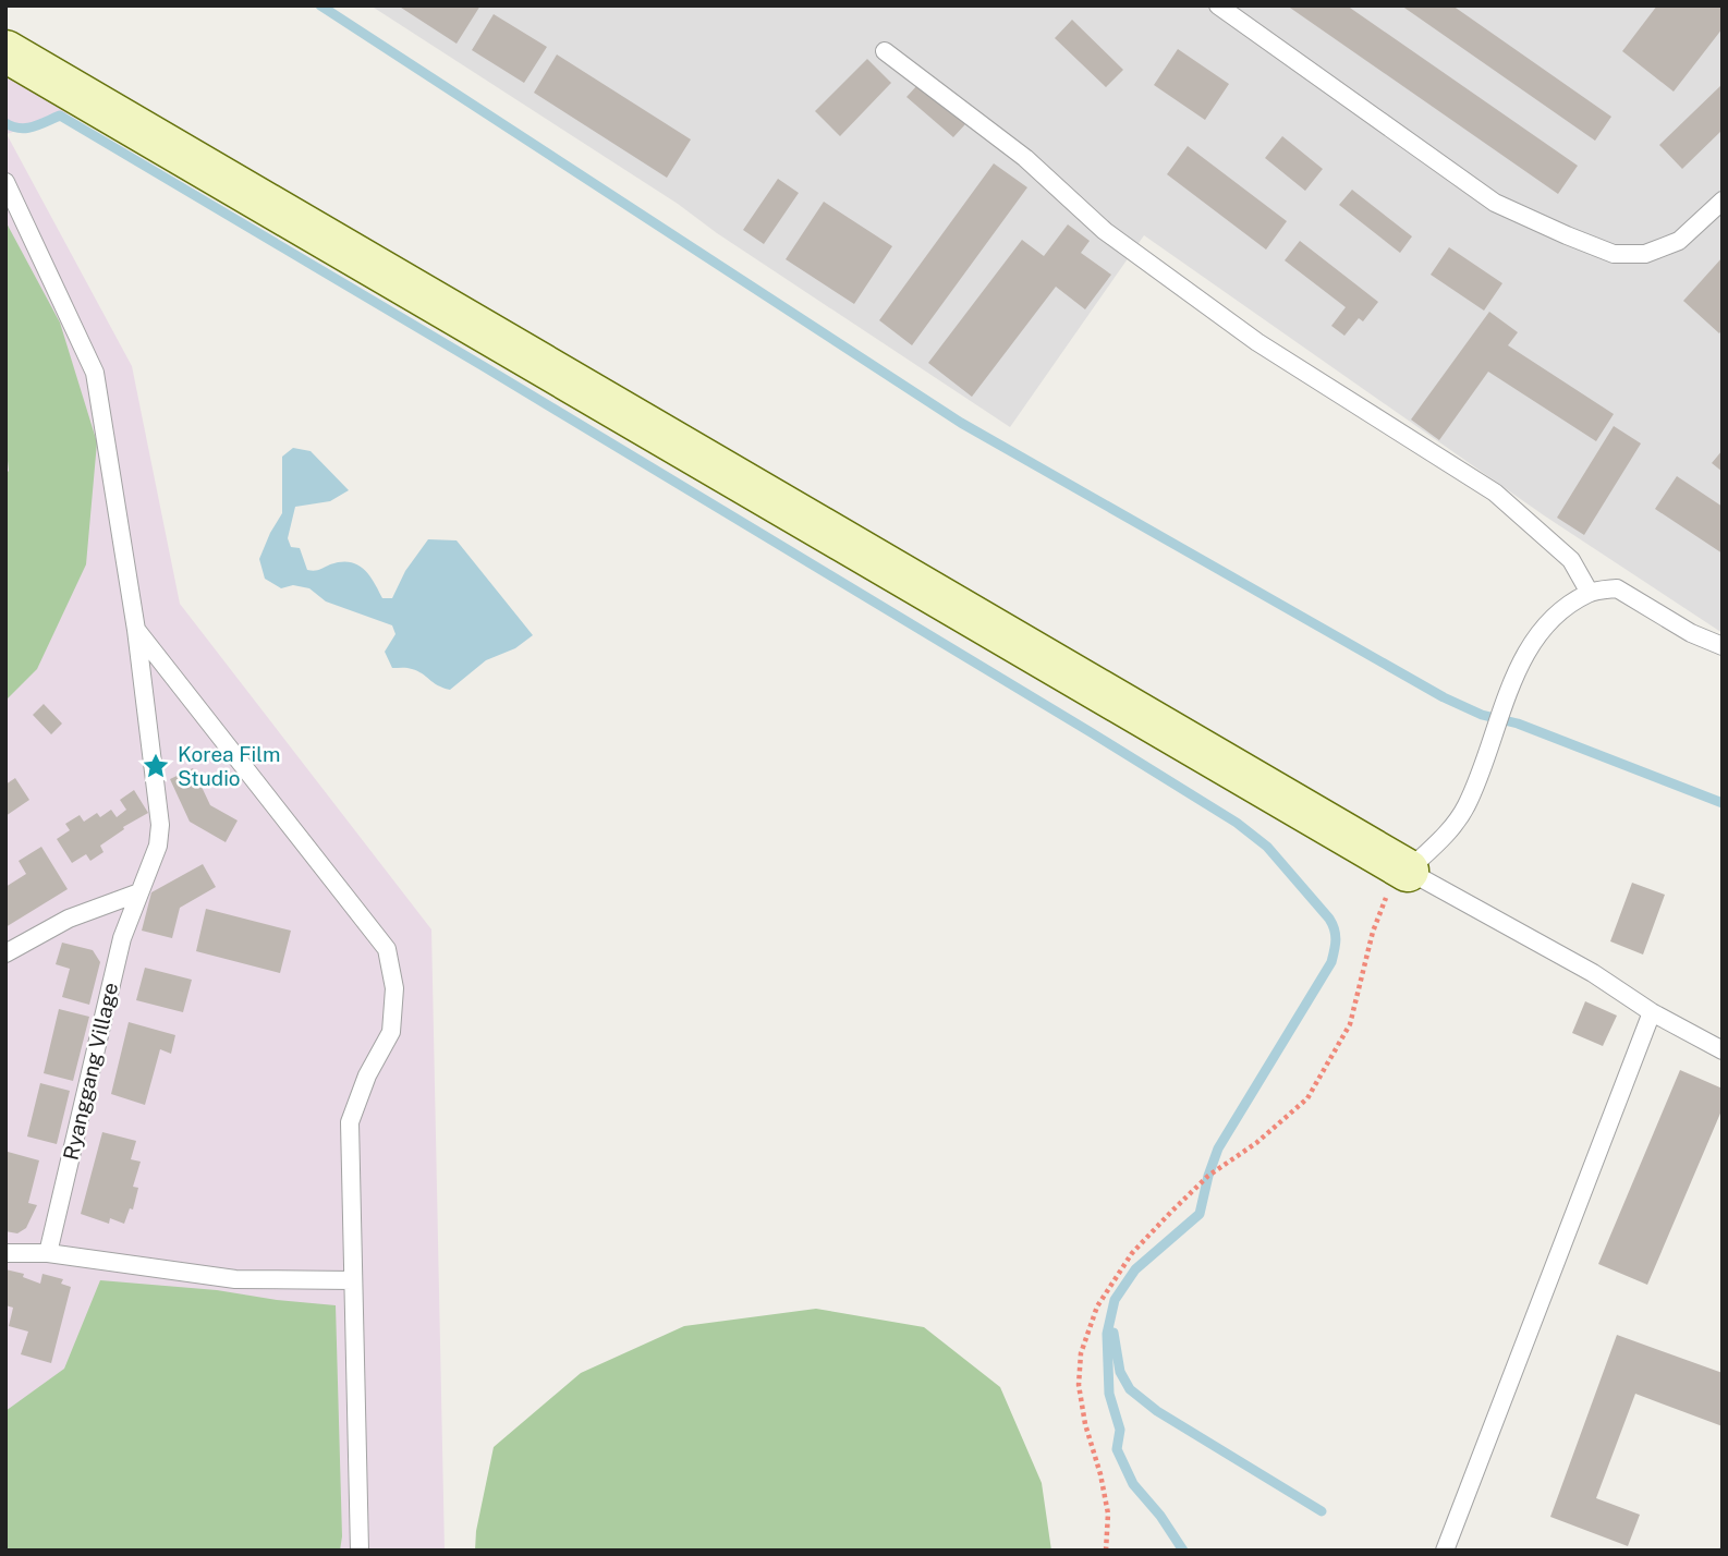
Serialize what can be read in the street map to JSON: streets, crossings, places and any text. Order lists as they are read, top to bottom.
{
  "streets": {
    "lane": ["Ryanggang Village"]
  },
  "places": {
    "place": ["Korea Film Studio"]
  }
}
